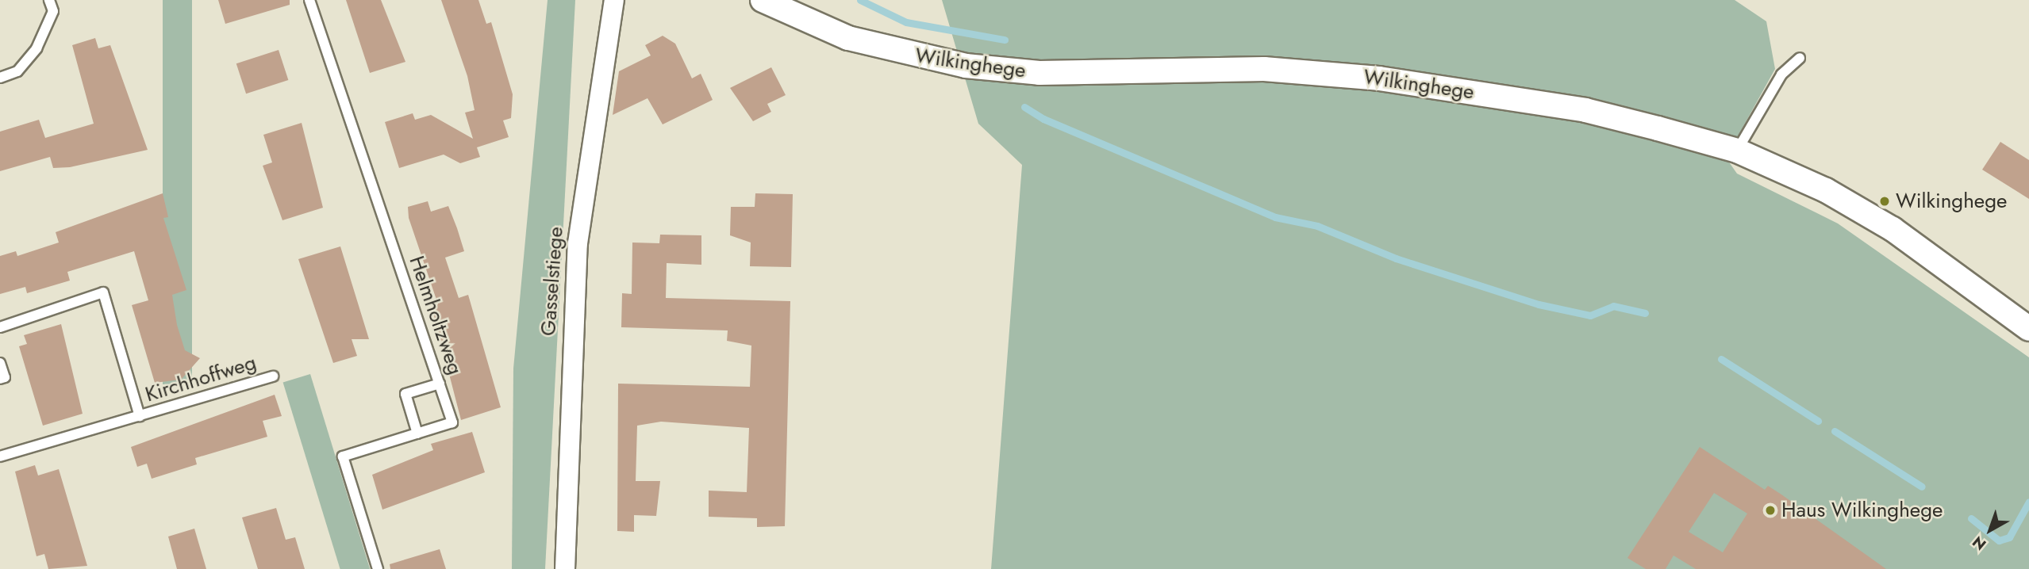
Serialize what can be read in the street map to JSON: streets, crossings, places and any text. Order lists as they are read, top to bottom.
{
  "streets": {
    "street": ["Wilkinghege", "Gasselstiege"],
    "lane": ["Helmholtzweg", "Kirchhoffweg"]
  },
  "places": ["Wilkinghege", "Haus Wilkinghege"],
  "north": "bottom left"
}
